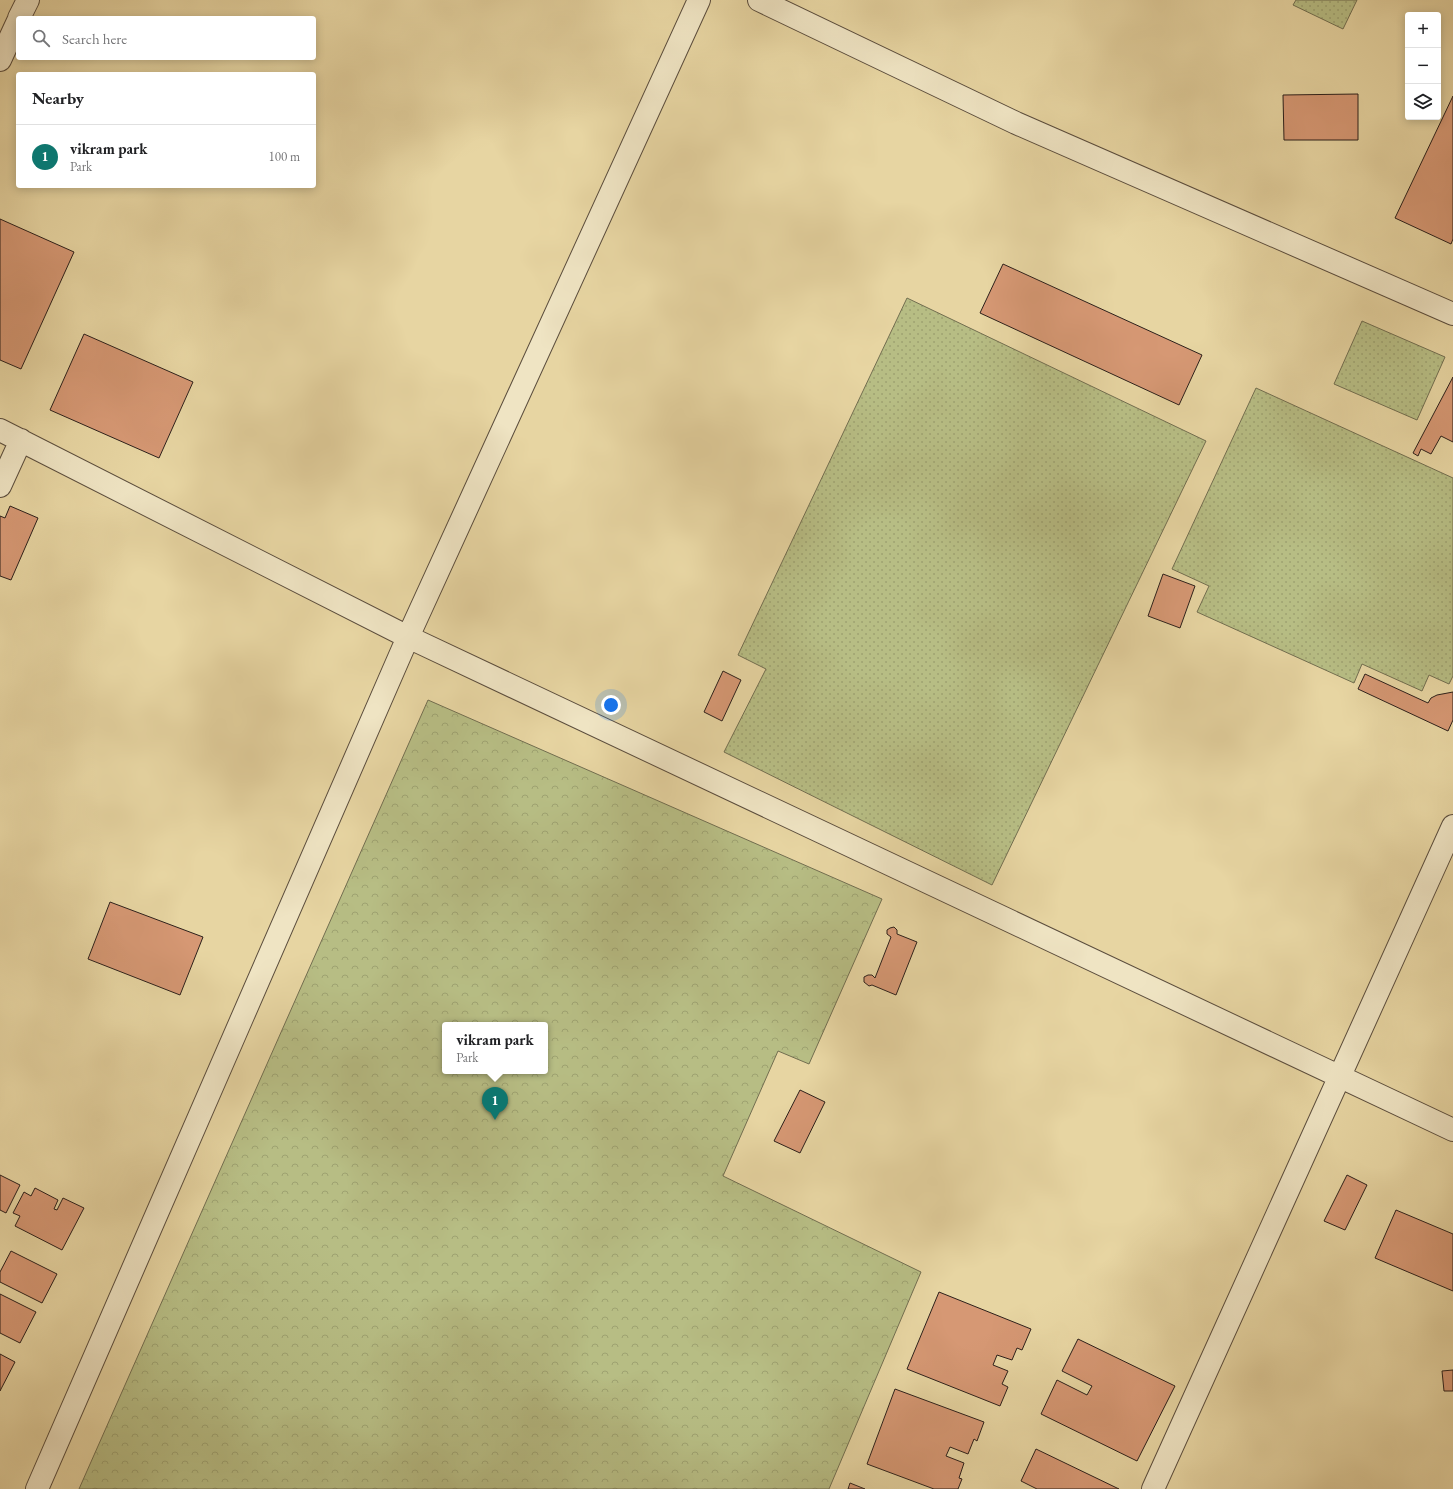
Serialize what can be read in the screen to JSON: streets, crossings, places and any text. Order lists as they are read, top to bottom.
{
  "page": {
    "map_buttons": ["+", "−"],
    "search": "Search here",
    "heading": "Nearby",
    "list": [
      {
        "mark": "1",
        "name": "vikram park",
        "note": "Park",
        "value": "100 m"
      }
    ],
    "popup": ["vikram park", "Park"],
    "pins": "1"
  }
}
